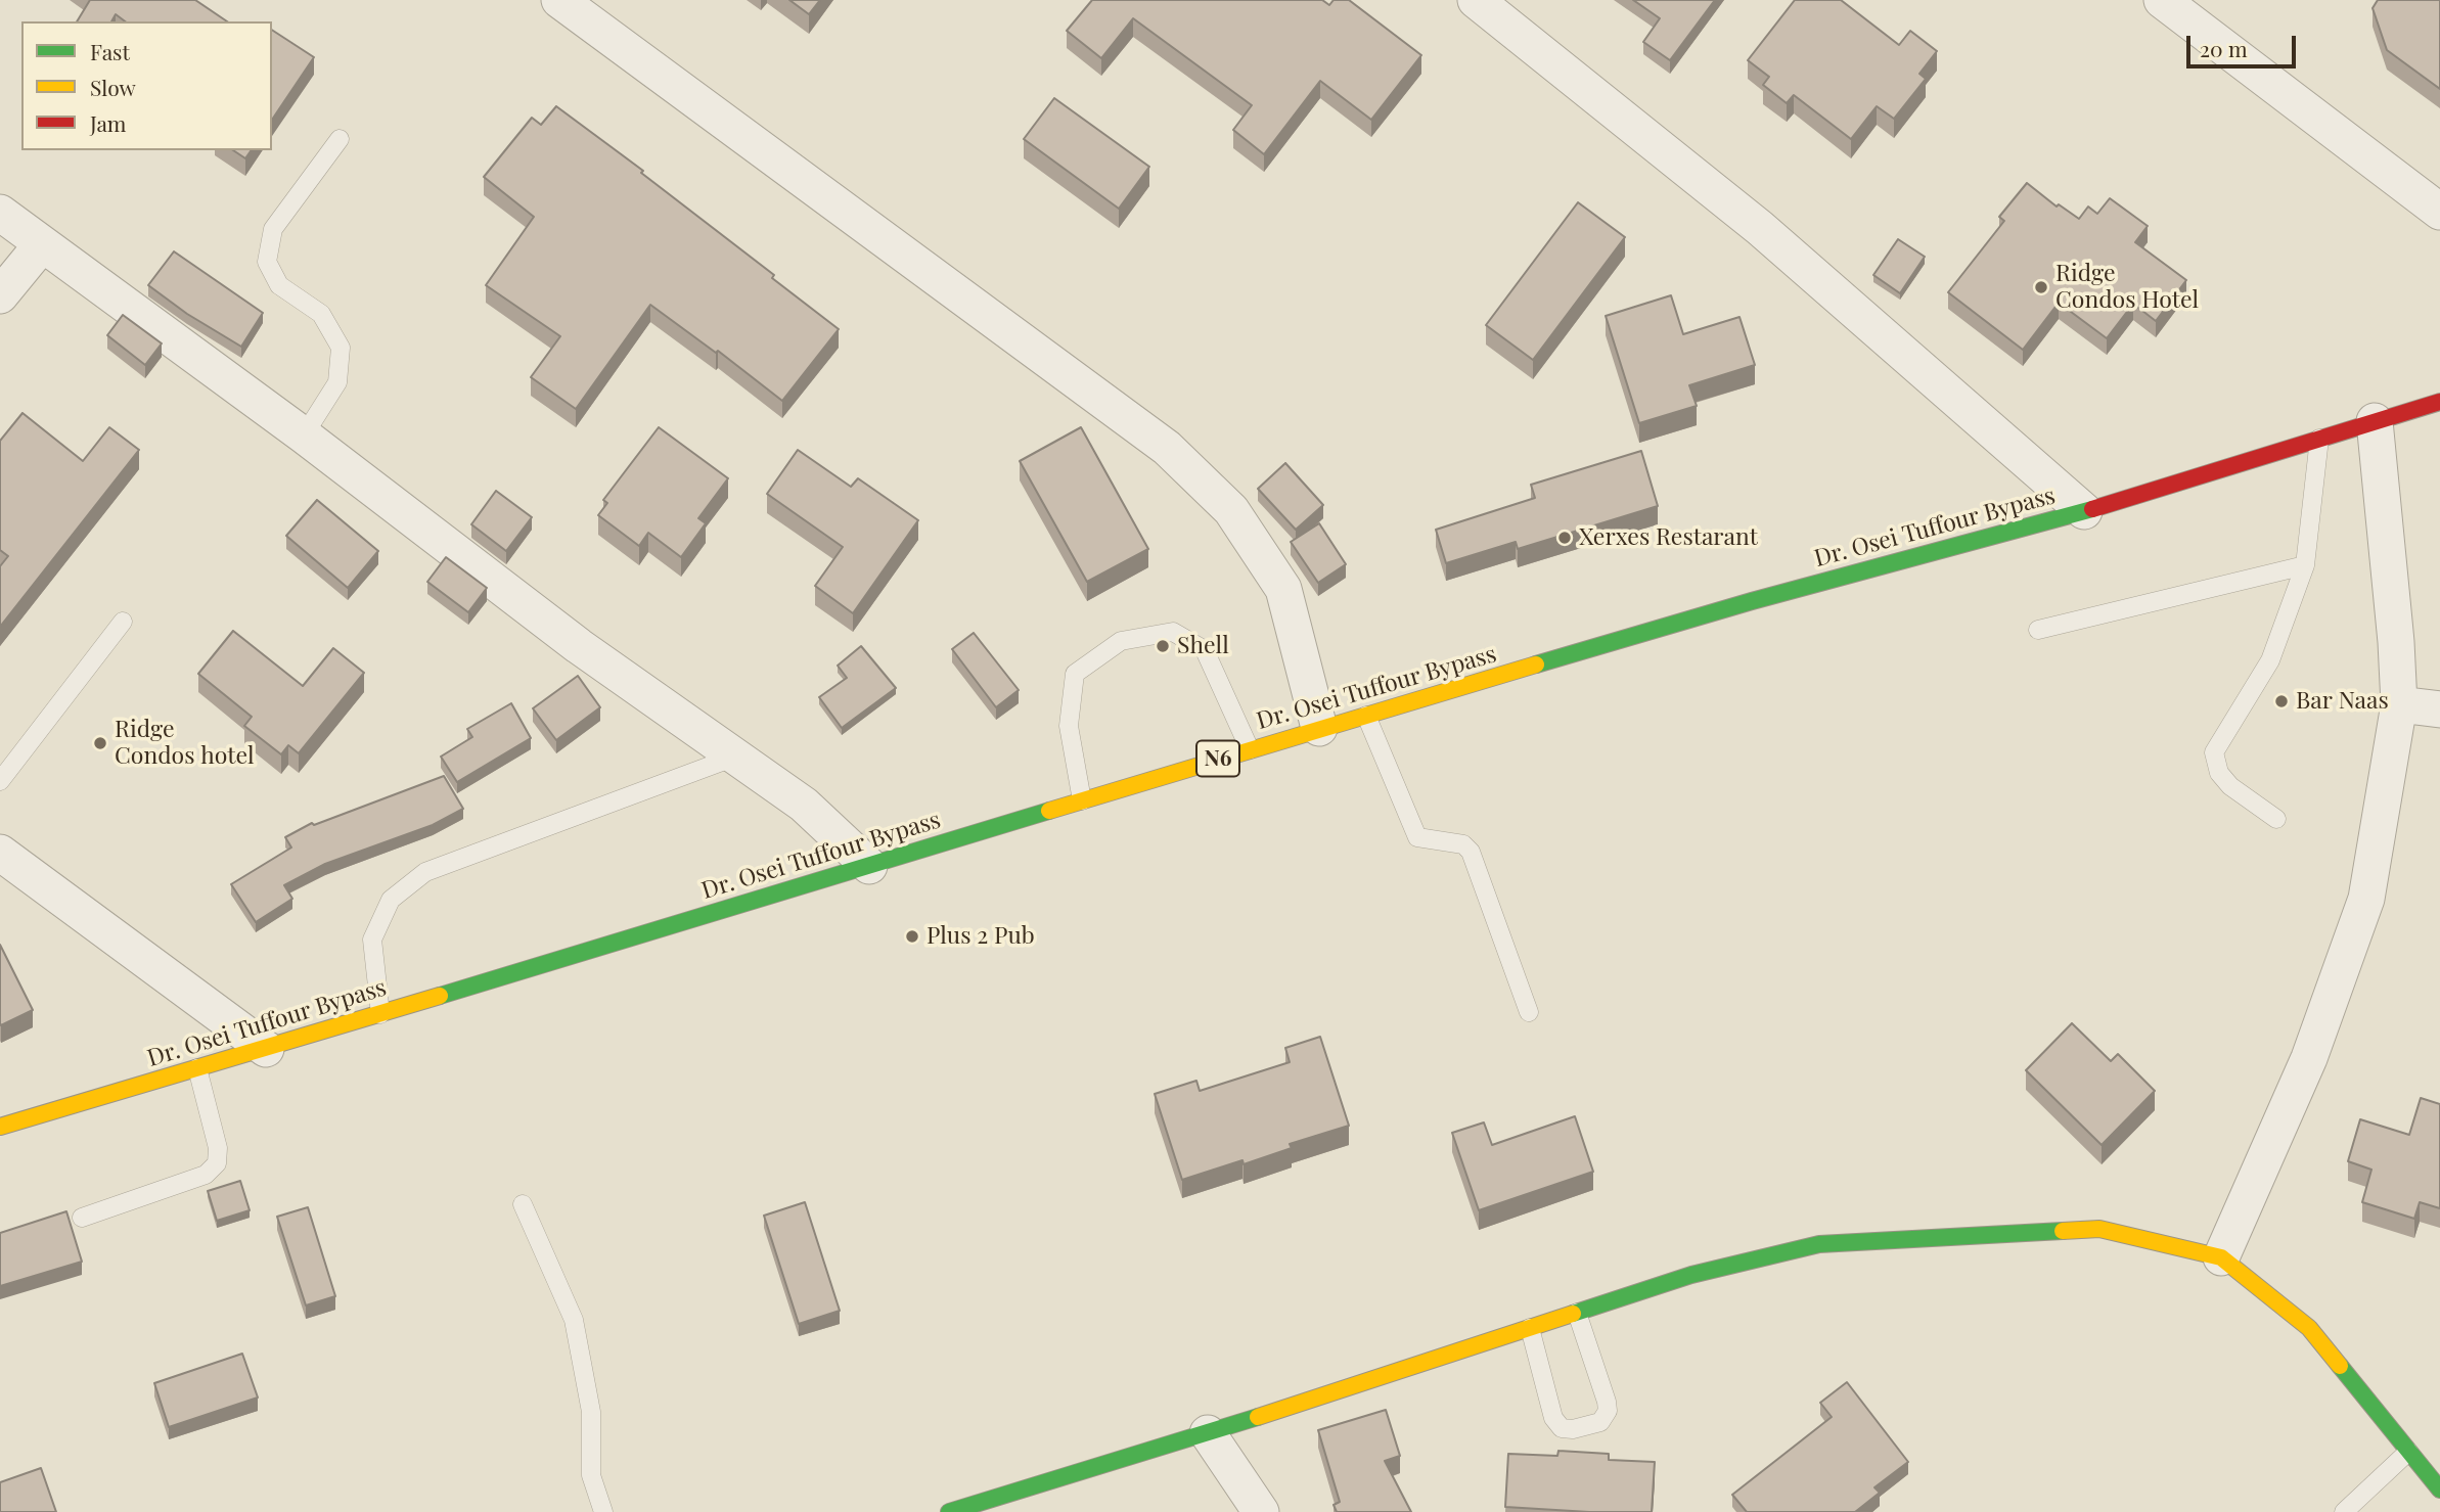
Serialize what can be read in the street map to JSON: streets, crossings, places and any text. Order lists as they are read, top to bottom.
{
  "streets": {
    "main road": ["Dr. Osei Tuffour Bypass", "N6"]
  },
  "places": [
    "Ridge Condos Hotel",
    "Xerxes Restarant",
    "Shell",
    "Bar Naas",
    "Ridge Condos hotel",
    "Plus 2 Pub"
  ],
  "legend": ["Fast", "Slow", "Jam"],
  "scale_bar": "20 m"
}
